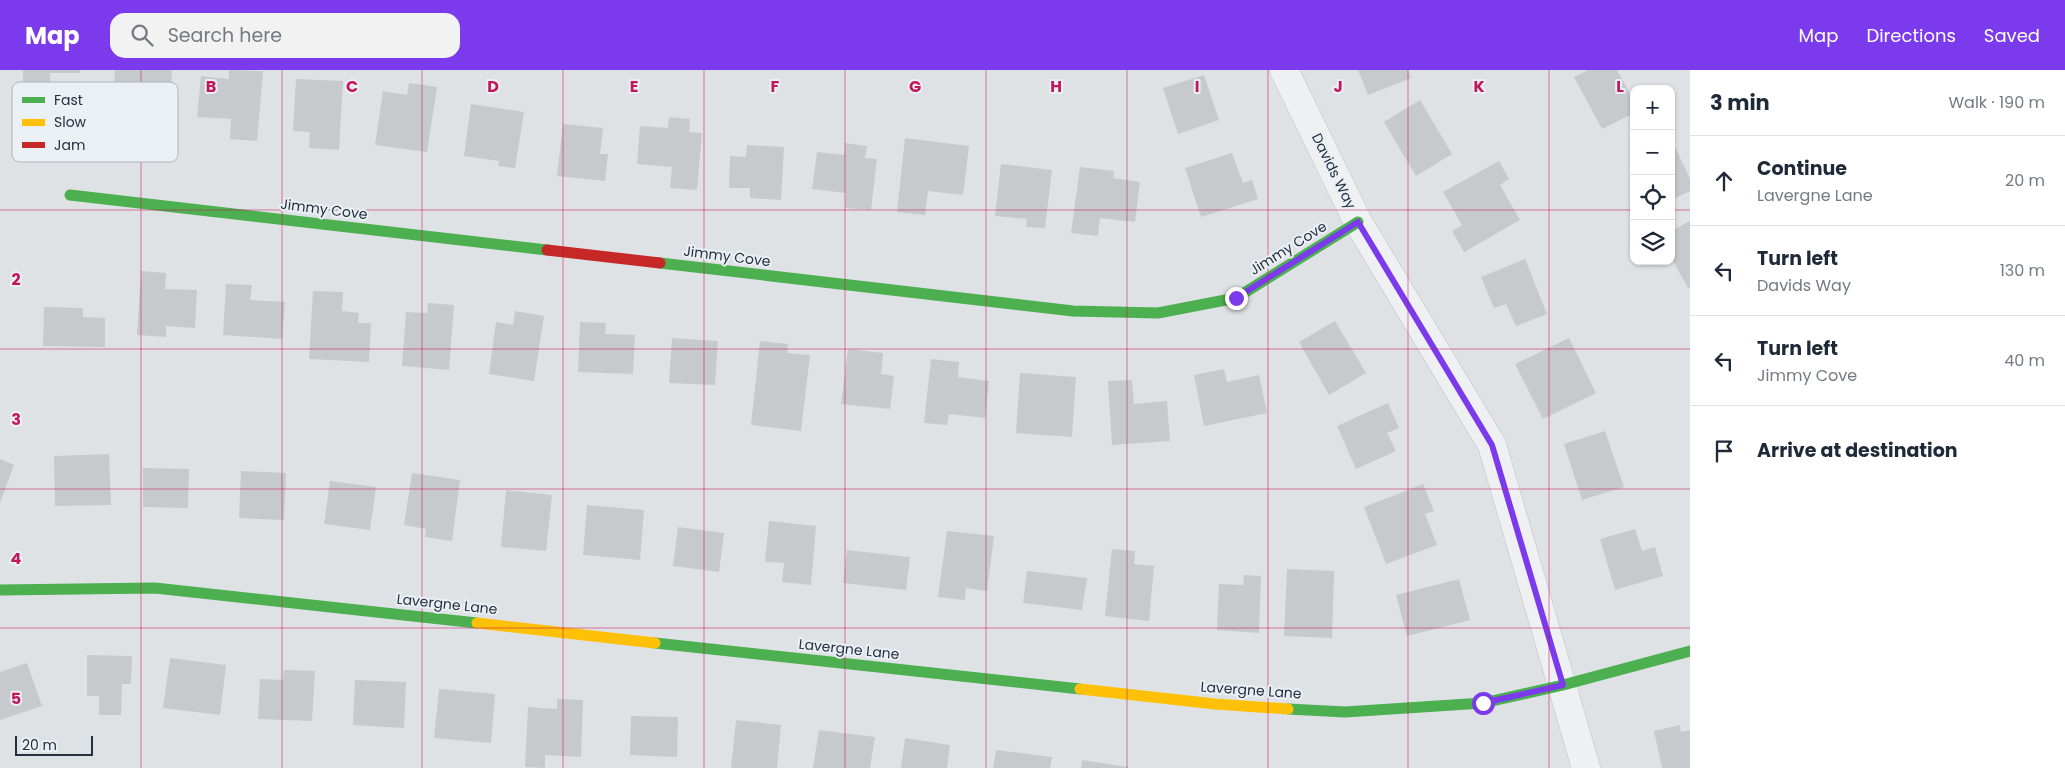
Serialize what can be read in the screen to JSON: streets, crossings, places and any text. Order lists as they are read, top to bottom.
{
  "streets": {
    "street": ["Davids Way", "Jimmy Cove", "Lavergne Lane"]
  },
  "crossings": [
    ["Davids Way", "Jimmy Cove"],
    ["Davids Way", "Lavergne Lane"]
  ],
  "legend": ["Fast", "Slow", "Jam"],
  "scale_bar": "20 m",
  "page": {
    "header": "Map",
    "search": "Search here",
    "nav": ["Map", "Directions", "Saved"],
    "heading": ["3 min", "Walk · 190 m"],
    "map_buttons": ["+", "−"],
    "list": [
      ["Continue", "Lavergne Lane", "20 m"],
      ["Turn left", "Davids Way", "130 m"],
      ["Turn left", "Jimmy Cove", "40 m"],
      "Arrive at destination"
    ],
    "scale": "20 m"
  },
  "grid": {
    "columns": [
      "B",
      "C",
      "D",
      "E",
      "F",
      "G",
      "H",
      "I",
      "J",
      "K",
      "L"
    ],
    "rows": [
      "2",
      "3",
      "4",
      "5"
    ]
  }
}
